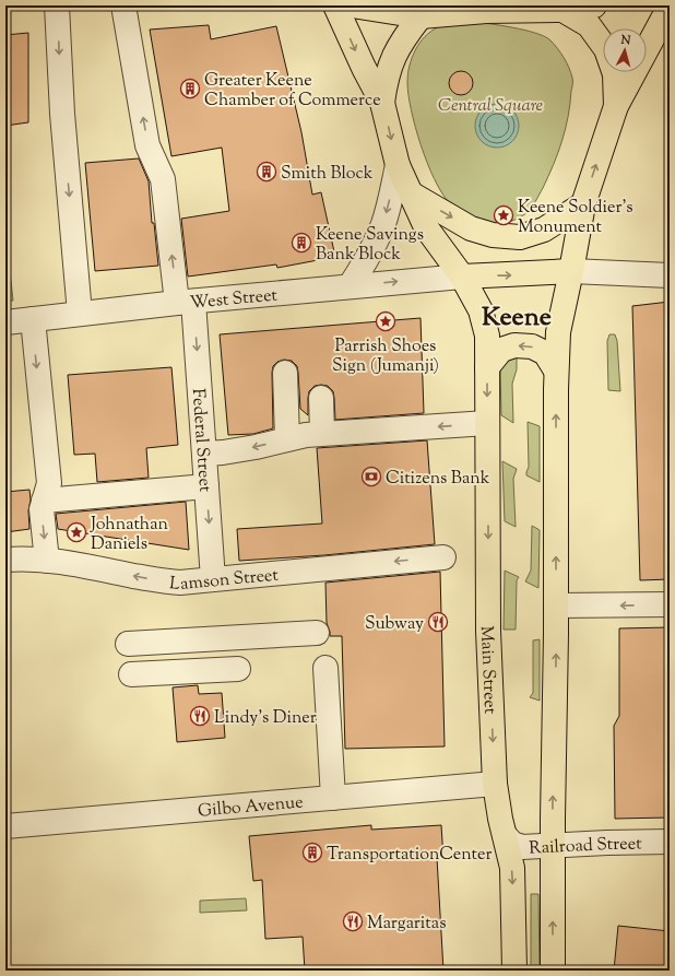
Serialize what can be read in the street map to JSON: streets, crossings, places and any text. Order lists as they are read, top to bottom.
{
  "streets": {
    "main road": ["Main Street"],
    "street": [
      "West Street",
      "Federal Street",
      "Lamson Street",
      "Gilbo Avenue",
      "Railroad Street"
    ]
  },
  "crossings": [
    ["West Street", "Federal Street"],
    ["West Street", "Main Street"],
    ["Federal Street", "Lamson Street"],
    ["Main Street", "Gilbo Avenue"],
    ["Main Street", "Railroad Street"]
  ],
  "districts": ["Keene"],
  "parks": ["Central Square"],
  "places": {
    "building": [
      "Greater Keene Chamber of Commerce",
      "Smith Block",
      "Keene Savings Bank Block",
      "TransportationCenter"
    ],
    "place": ["Keene Soldier's Monument", "Parrish Shoes Sign (Jumanji)", "Johnathan Daniels"],
    "bank": ["Citizens Bank"],
    "restaurant": ["Subway", "Lindy's Diner", "Margaritas"]
  },
  "north": "top"
}
